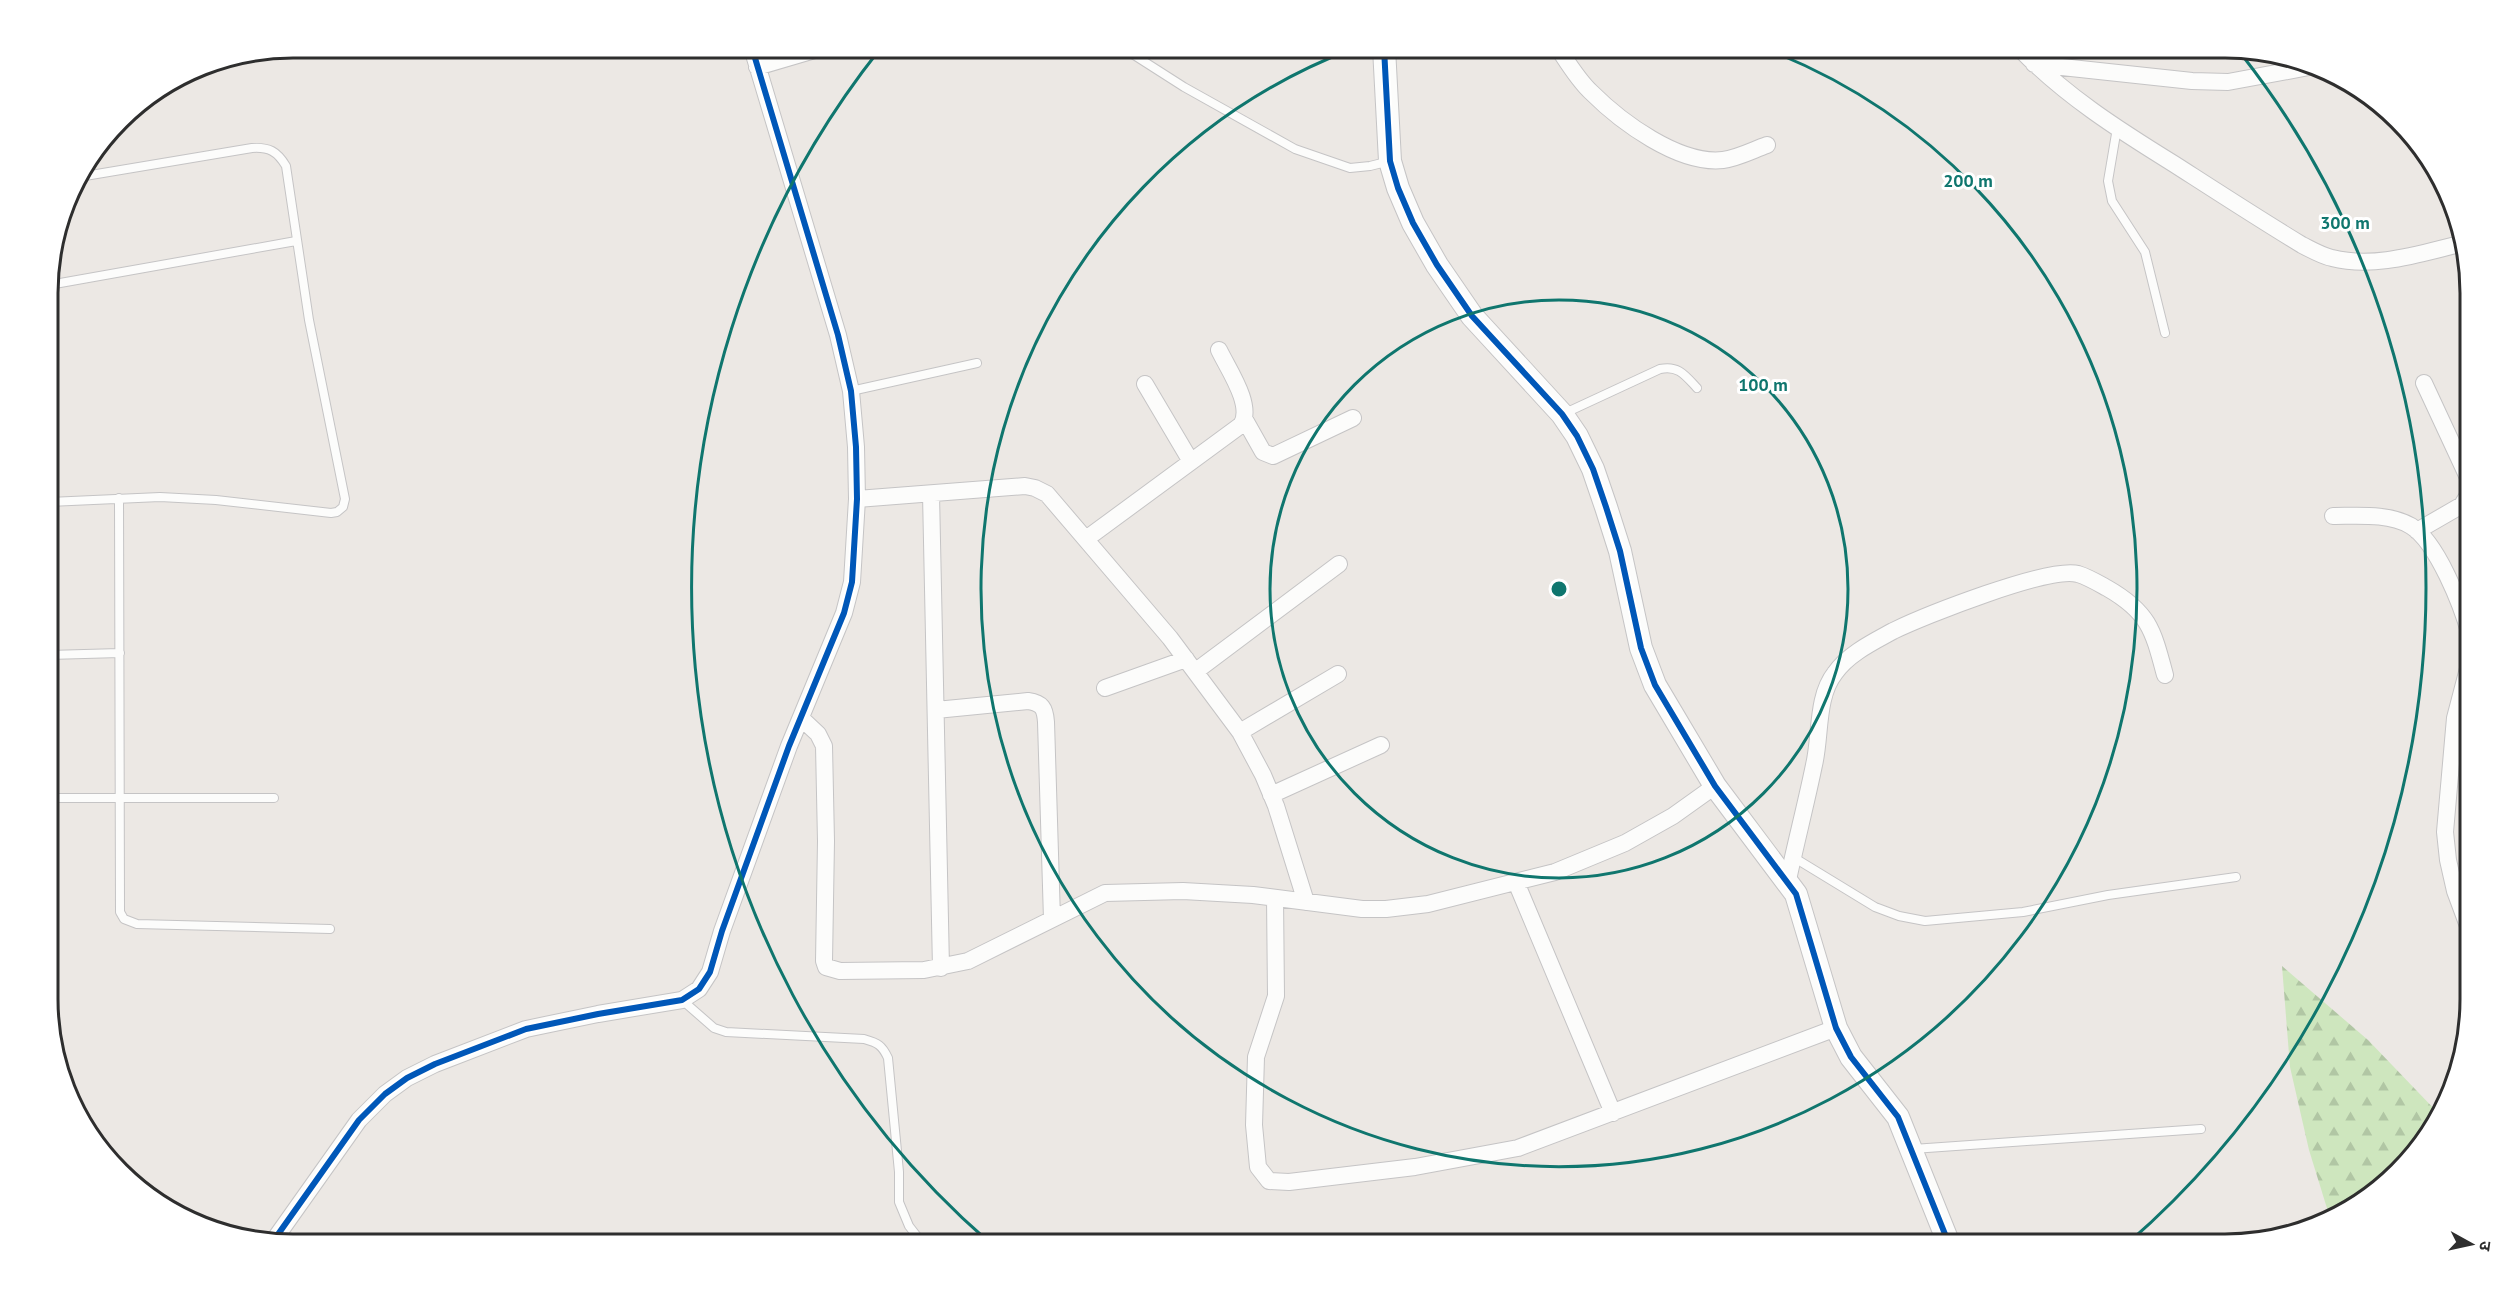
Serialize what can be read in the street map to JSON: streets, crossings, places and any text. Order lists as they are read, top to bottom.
{
  "north": "right",
  "rings": ["200 m", "300 m", "100 m"]
}
